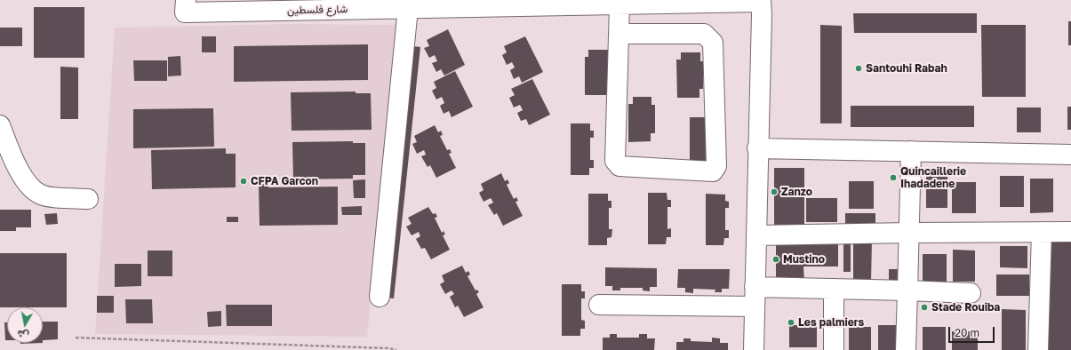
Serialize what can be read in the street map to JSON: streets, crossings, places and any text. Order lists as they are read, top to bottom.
{
  "streets": {
    "street": ["شارع فلسطين"]
  },
  "places": [
    "Santouhi Rabah",
    "Quincaillerie Ihadadene",
    "CFPA Garcon",
    "Zanzo",
    "Mustino",
    "Stade Rouiba",
    "Les palmiers"
  ],
  "scale_bar": "20 m",
  "north": "bottom"
}
